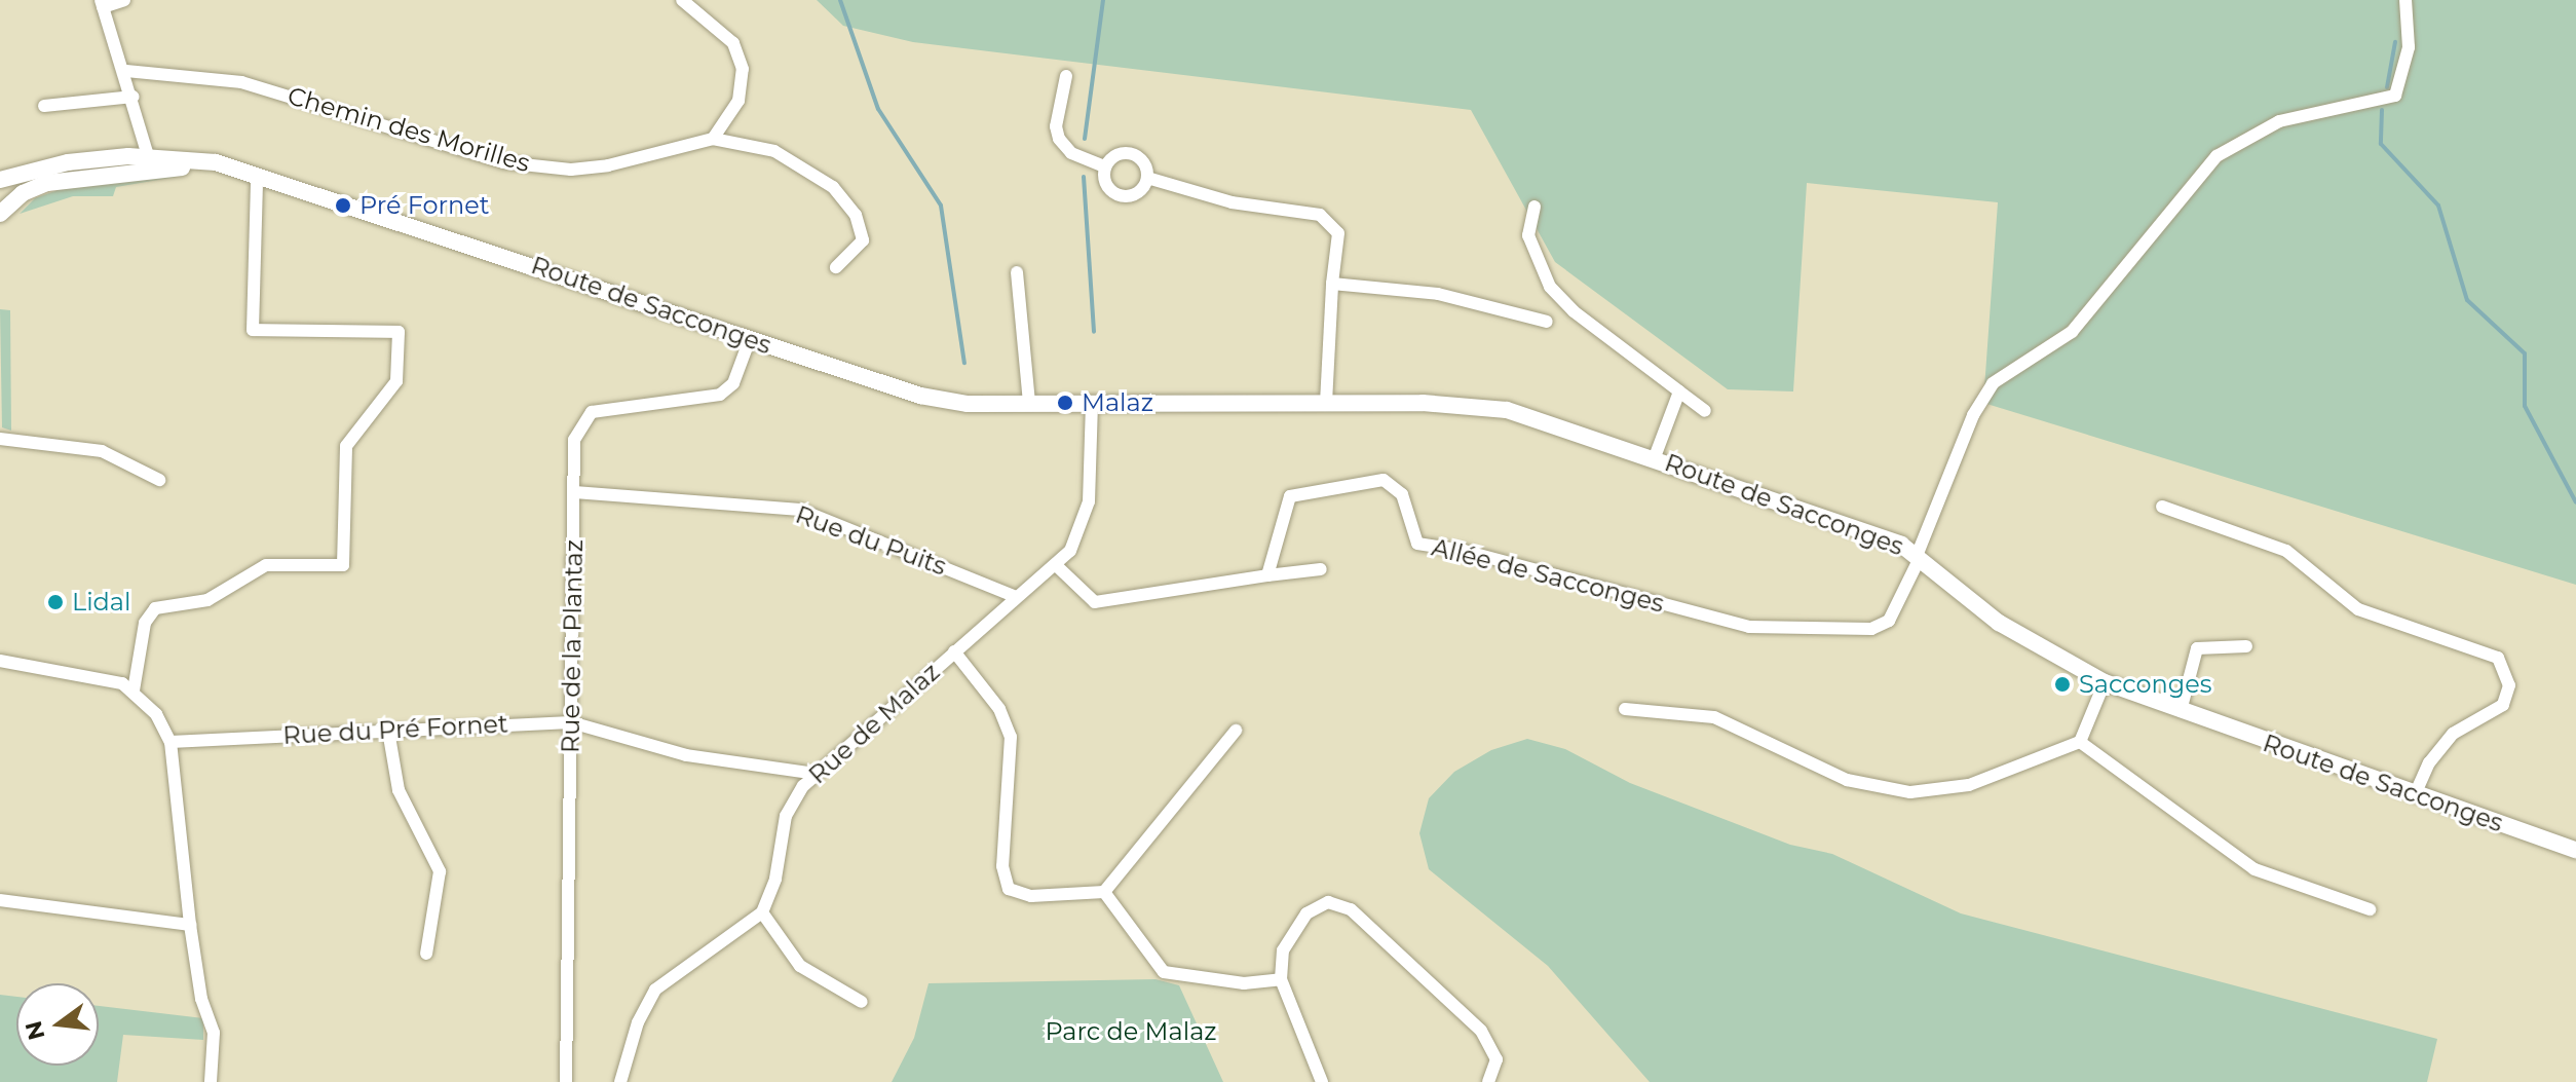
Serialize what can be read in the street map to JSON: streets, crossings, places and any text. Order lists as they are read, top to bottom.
{
  "streets": {
    "street": [
      "Chemin des Morilles",
      "Route de Sacconges",
      "Rue du Puits",
      "Allée de Sacconges",
      "Rue de la Plantaz",
      "Rue de Malaz",
      "Rue du Pré Fornet"
    ]
  },
  "crossings": [
    ["Route de Sacconges", "Allée de Sacconges"],
    ["Route de Sacconges", "Rue de la Plantaz"],
    ["Route de Sacconges", "Rue de Malaz"],
    ["Rue du Puits", "Rue de la Plantaz"],
    ["Rue du Puits", "Rue de Malaz"],
    ["Rue de la Plantaz", "Rue du Pré Fornet"],
    ["Rue de Malaz", "Rue du Pré Fornet"]
  ],
  "parks": ["Parc de Malaz"],
  "places": [
    "Pré Fornet",
    "Malaz",
    "Lidal",
    "Sacconges"
  ],
  "north": "left"
}
